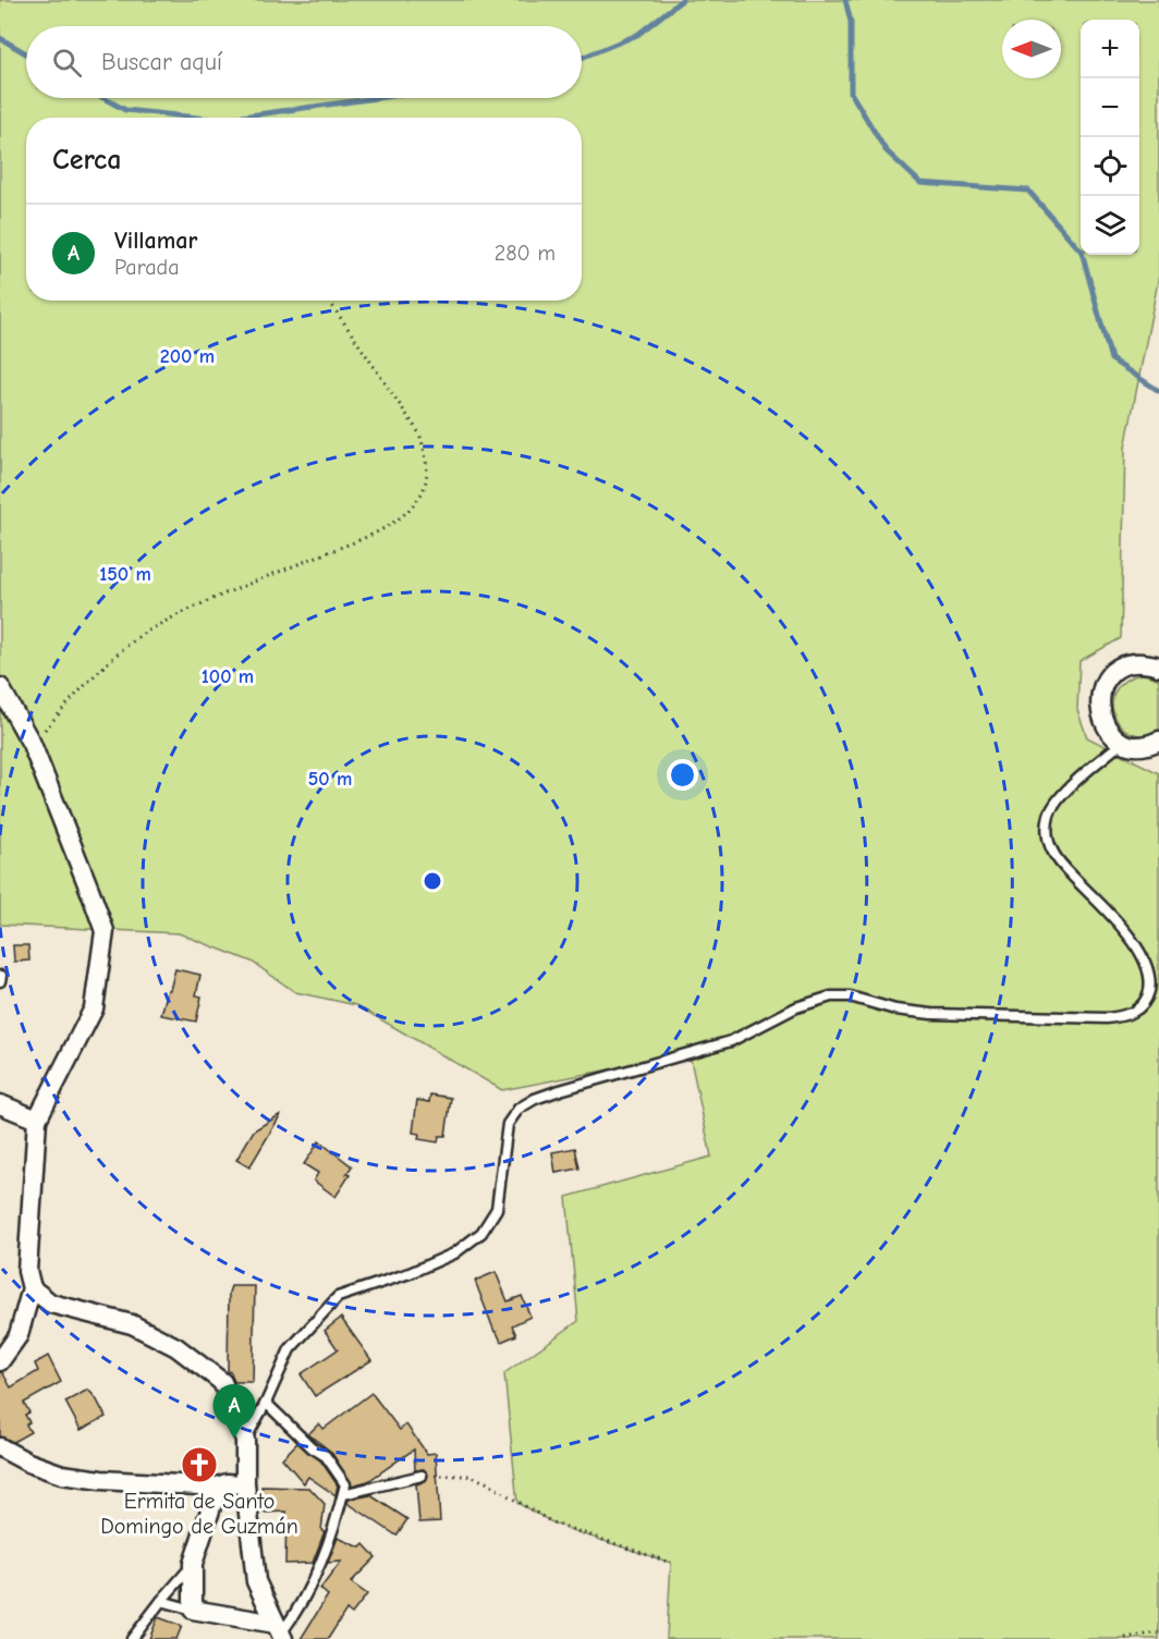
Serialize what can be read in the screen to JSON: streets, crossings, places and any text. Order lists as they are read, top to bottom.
{
  "places": {
    "church": ["Ermita de Santo Domingo de Guzmán"]
  },
  "north": "left",
  "page": {
    "map_buttons": ["+", "−"],
    "search": "Buscar aquí",
    "heading": "Cerca",
    "list": [
      {
        "mark": "A",
        "name": "Villamar",
        "note": "Parada",
        "value": "280 m"
      }
    ],
    "pins": "A"
  },
  "rings": [
    "200 m",
    "150 m",
    "100 m",
    "50 m"
  ]
}
